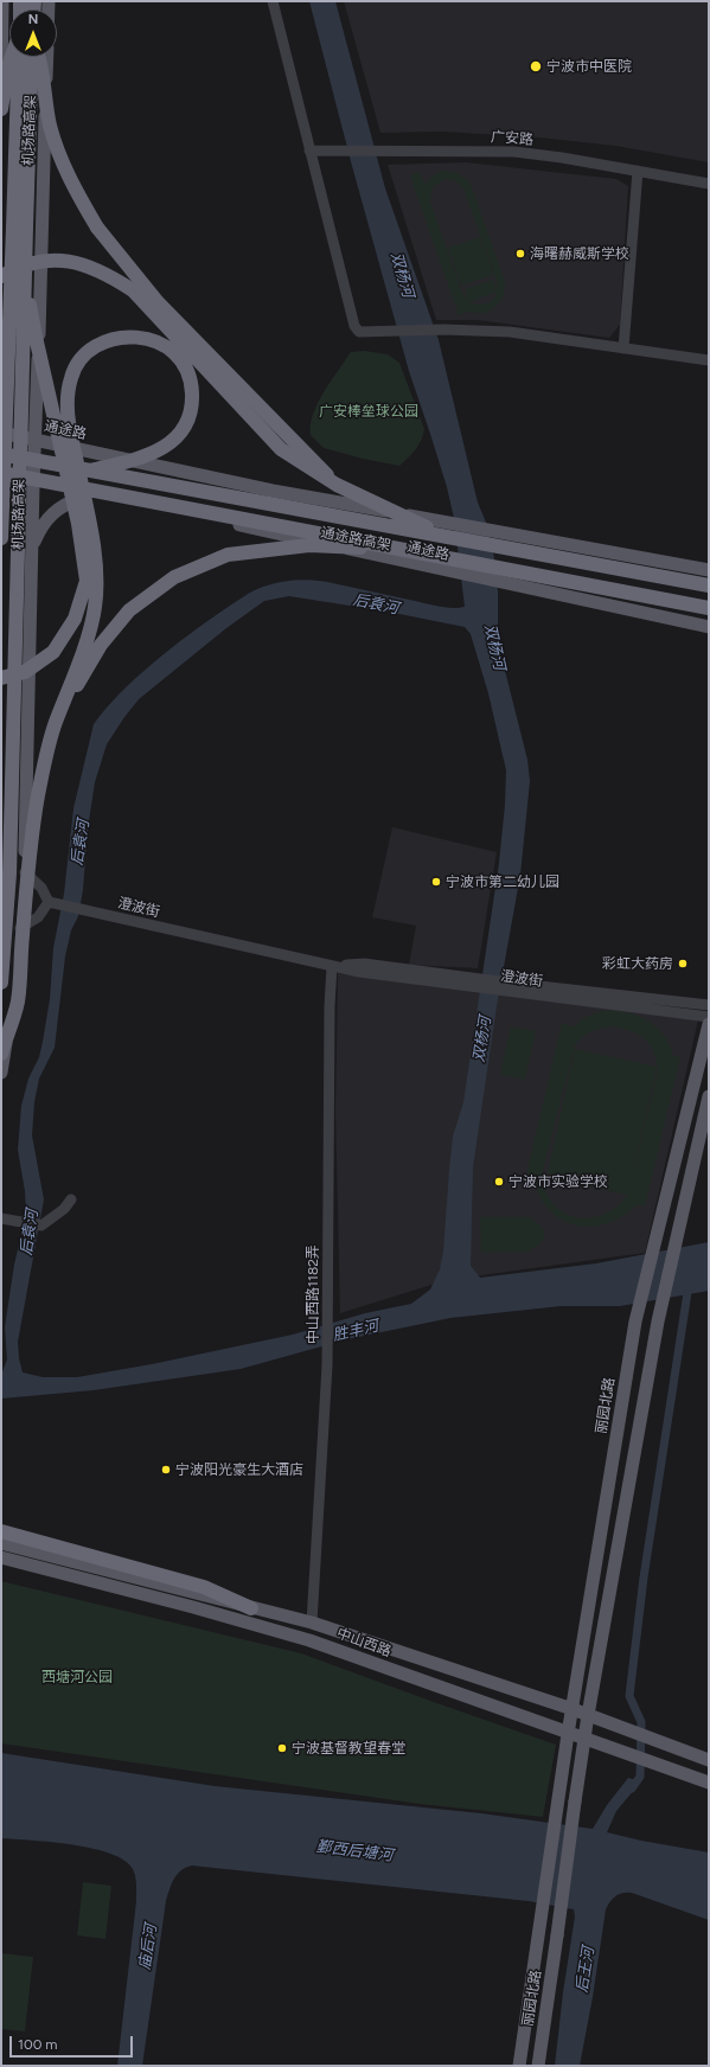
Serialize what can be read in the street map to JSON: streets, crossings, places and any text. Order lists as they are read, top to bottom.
{
  "streets": {
    "highway": ["机场路高架", "通途路高架"],
    "main road": ["通途路", "丽园北路", "中山西路"],
    "street": ["广安路", "澄波街", "中山西路1182弄"]
  },
  "crossings": [
    ["通途路", "通途路高架"],
    ["澄波街", "中山西路1182弄"],
    ["中山西路1182弄", "中山西路"],
    ["丽园北路", "中山西路"]
  ],
  "water": [
    "双杨河",
    "后袁河",
    "胜丰河",
    "鄞西后塘河",
    "庙后河",
    "后王河"
  ],
  "parks": ["广安棒垒球公园", "西塘河公园"],
  "places": [
    "宁波市中医院",
    "海曙赫威斯学校",
    "宁波市第二幼儿园",
    "彩虹大药房",
    "宁波市实验学校",
    "宁波阳光豪生大酒店",
    "宁波基督教望春堂"
  ],
  "scale_bar": "100 m",
  "north": "top"
}
